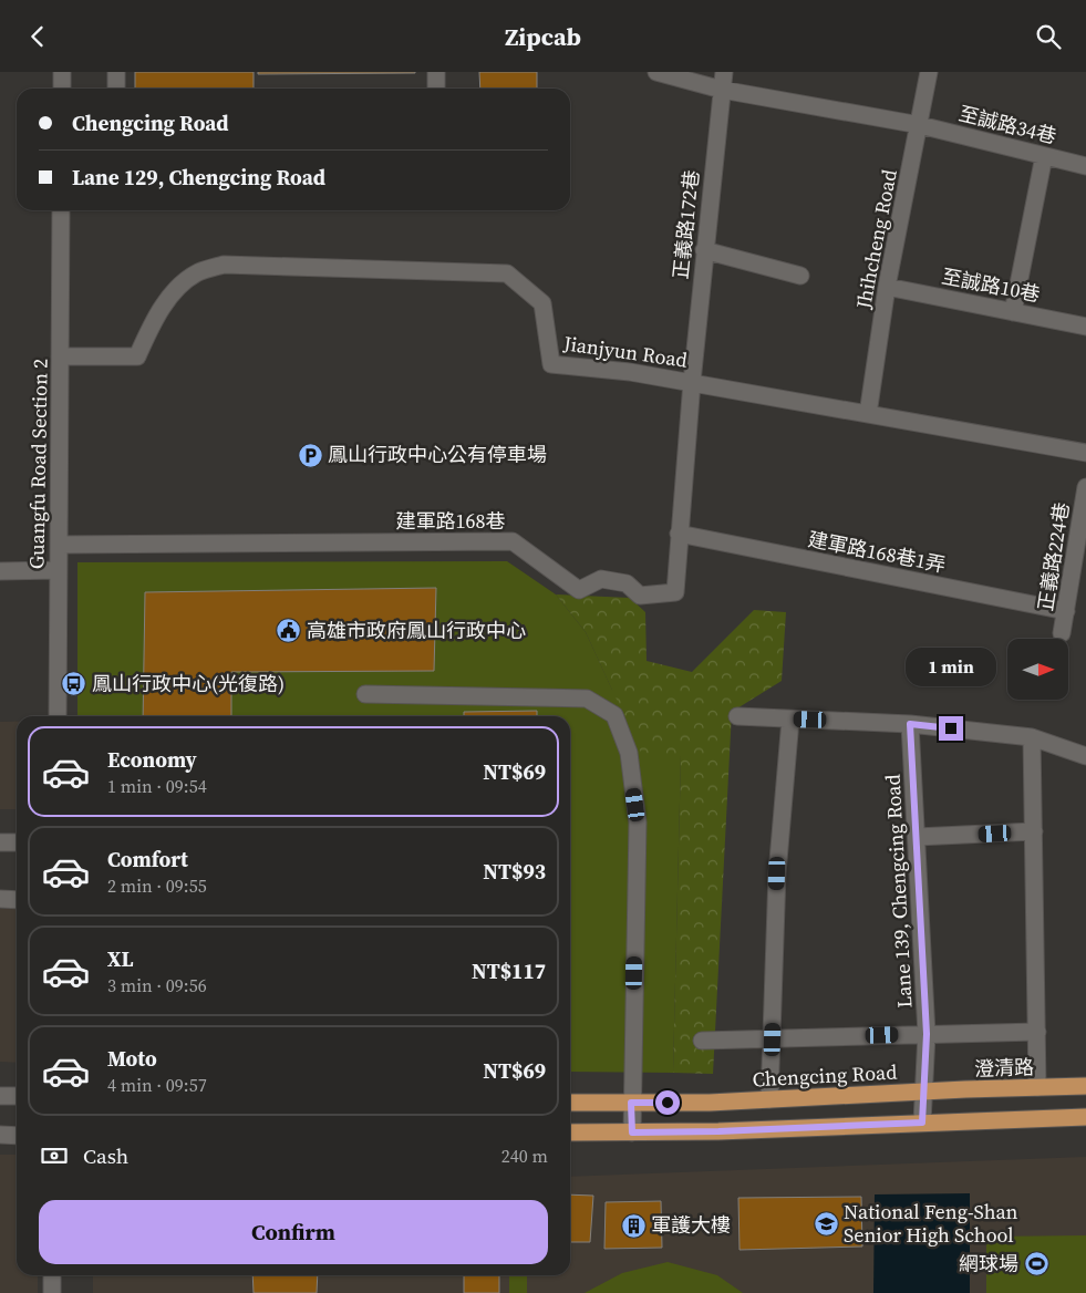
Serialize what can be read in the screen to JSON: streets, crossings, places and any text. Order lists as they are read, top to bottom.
{
  "streets": {
    "main road": ["澄清路", "Chengcing Road"],
    "street": [
      "至誠路34巷",
      "正義路172巷",
      "Jhihcheng Road",
      "至誠路10巷",
      "Jianjyun Road",
      "Guangfu Road Section 2",
      "建軍路168巷",
      "建軍路168巷1弄",
      "正義路224巷",
      "Lane 139, Chengcing Road"
    ]
  },
  "crossings": [
    ["至誠路34巷", "正義路172巷"],
    ["至誠路34巷", "Jhihcheng Road"],
    ["正義路172巷", "Jianjyun Road"],
    ["正義路172巷", "建軍路168巷"],
    ["Jhihcheng Road", "至誠路10巷"],
    ["Jhihcheng Road", "Jianjyun Road"],
    ["Jianjyun Road", "Guangfu Road Section 2"],
    ["Jianjyun Road", "建軍路168巷"],
    ["Guangfu Road Section 2", "建軍路168巷"],
    ["建軍路168巷", "建軍路168巷1弄"],
    ["建軍路168巷1弄", "正義路224巷"],
    ["Lane 139, Chengcing Road", "澄清路"],
    ["Lane 139, Chengcing Road", "Chengcing Road"],
    ["澄清路", "Chengcing Road"]
  ],
  "places": {
    "parking": ["鳳山行政中心公有停車場"],
    "public building": ["高雄市政府鳳山行政中心"],
    "bus stop": ["鳳山行政中心(光復路)"],
    "school or university": ["National Feng-Shan Senior High School"],
    "building": ["軍護大樓"],
    "sports": ["網球場"]
  },
  "north": "right",
  "page": {
    "header": "Zipcab",
    "banner": ["Chengcing Road", "Lane 129, Chengcing Road"],
    "bubble": "1 min",
    "list": [
      {
        "name": "Economy",
        "note": "1 min · 09:54",
        "value": "NT$69"
      },
      {
        "name": "Comfort",
        "note": "2 min · 09:55",
        "value": "NT$93"
      },
      {
        "name": "XL",
        "note": "3 min · 09:56",
        "value": "NT$117"
      },
      {
        "name": "Moto",
        "note": "4 min · 09:57",
        "value": "NT$69"
      }
    ],
    "pay": ["Cash", "240 m"],
    "buttons": "Confirm"
  }
}
